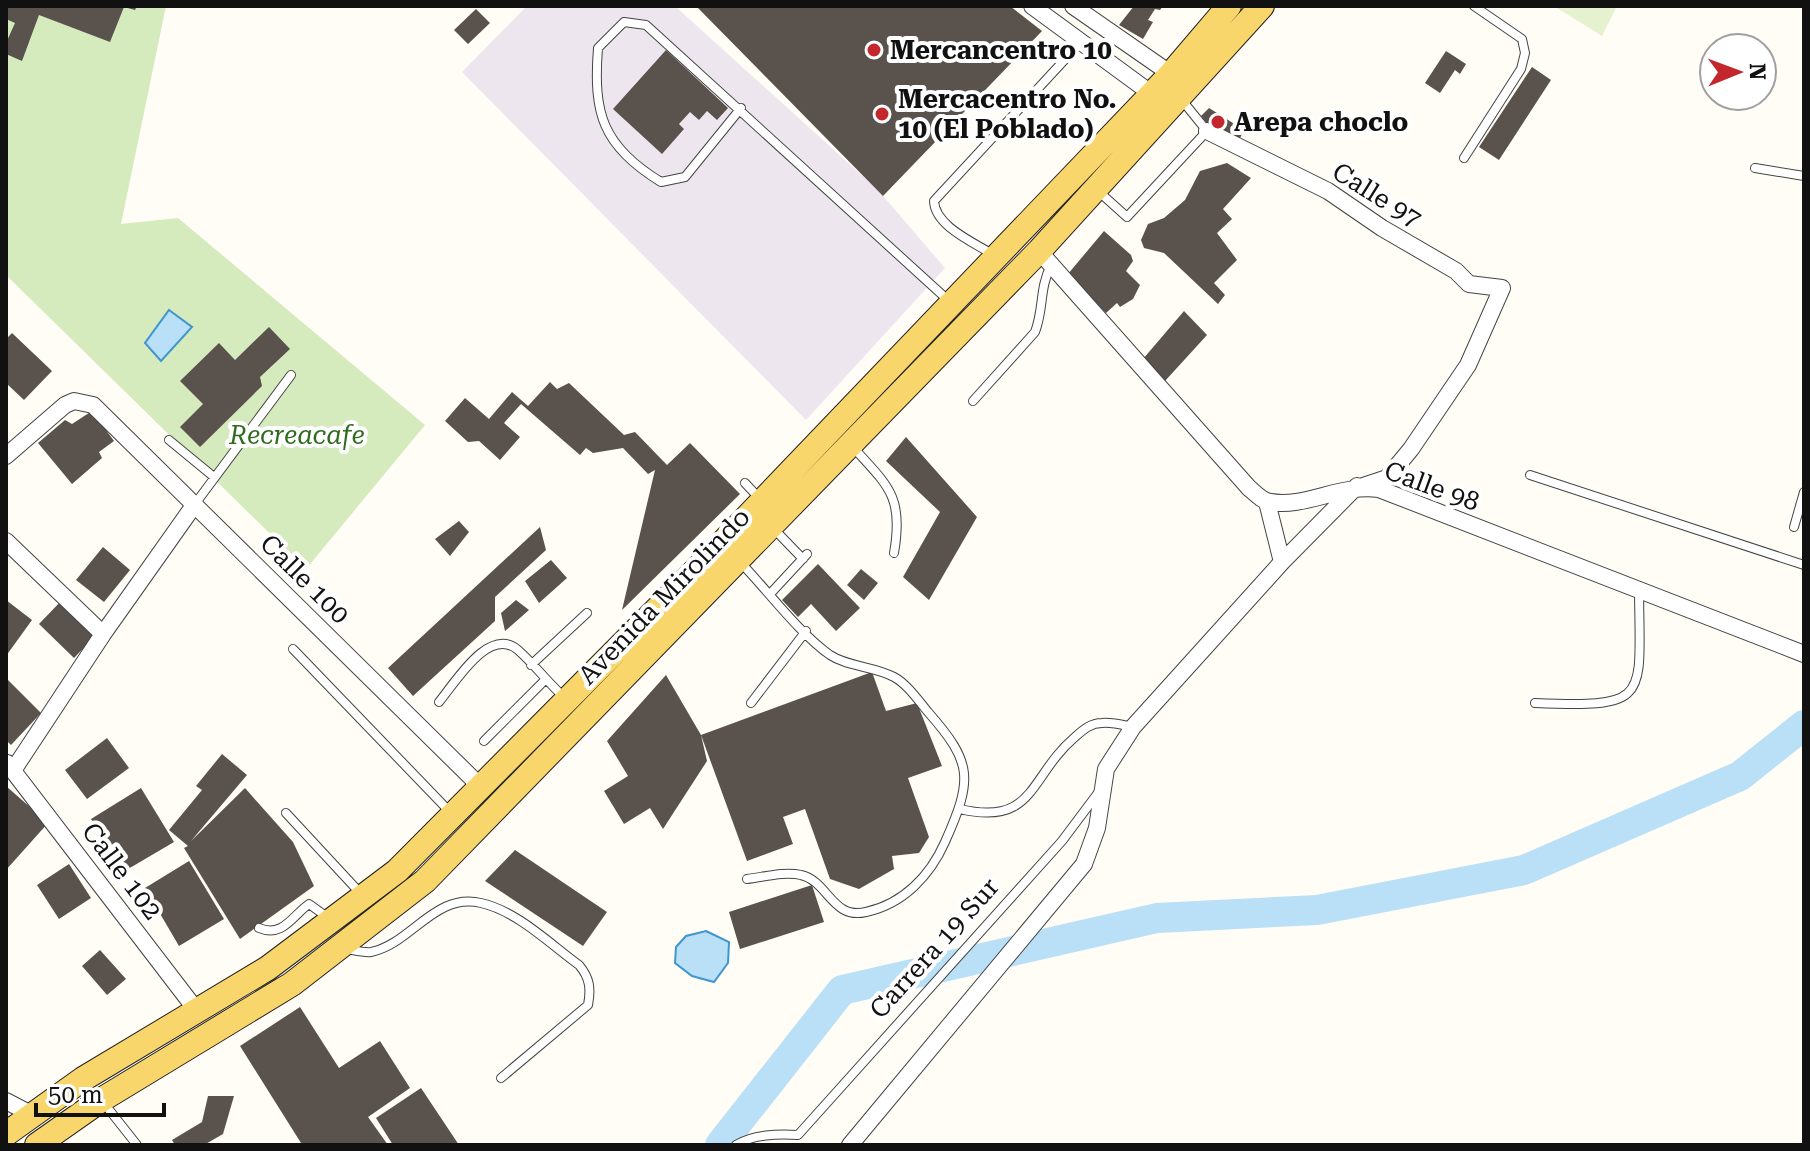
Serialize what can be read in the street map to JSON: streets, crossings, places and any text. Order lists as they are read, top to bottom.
{
  "streets": {
    "main road": ["Avenida Mirolindo"],
    "street": [
      "Calle 97",
      "Calle 98",
      "Calle 100",
      "Calle 102",
      "Carrera 19 Sur"
    ]
  },
  "crossings": [
    ["Calle 97", "Calle 98"],
    ["Calle 97", "Avenida Mirolindo"],
    ["Calle 97", "Carrera 19 Sur"],
    ["Calle 98", "Carrera 19 Sur"],
    ["Calle 100", "Avenida Mirolindo"],
    ["Avenida Mirolindo", "Calle 102"]
  ],
  "parks": ["Recreacafe"],
  "places": ["Mercancentro 10", "Mercacentro No. 10 (El Poblado)", "Arepa choclo"],
  "scale_bar": "50 m",
  "north": "right"
}
